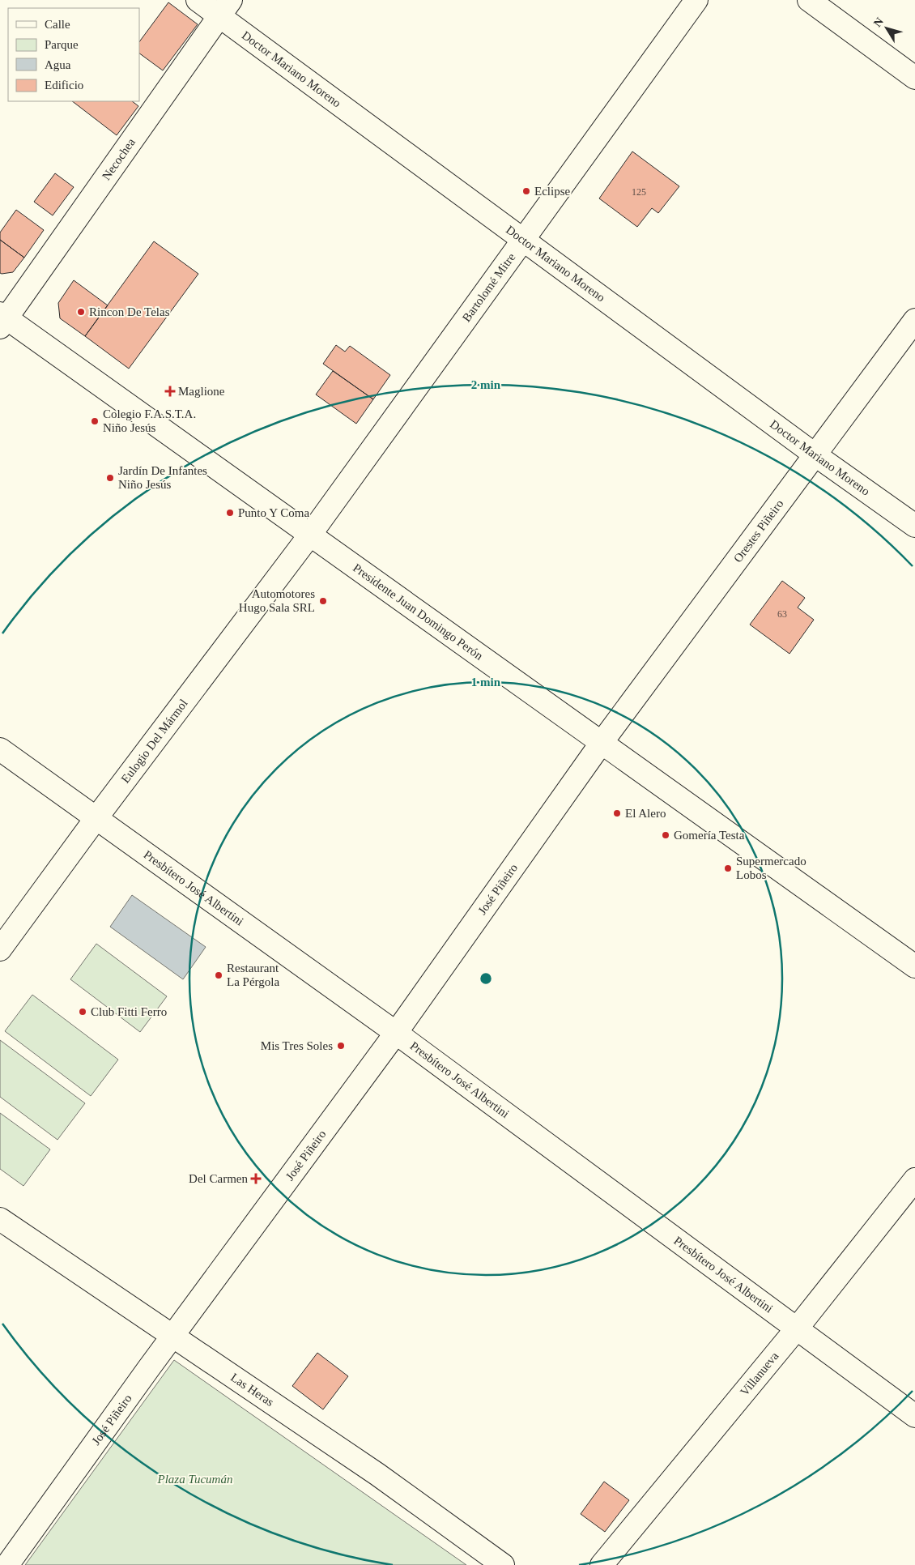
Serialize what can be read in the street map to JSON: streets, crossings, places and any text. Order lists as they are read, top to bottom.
{
  "streets": {
    "street": [
      "Doctor Mariano Moreno",
      "Necochea",
      "Bartolomé Mitre",
      "Orestes Piñeiro",
      "Presidente Juan Domingo Perón",
      "Eulogio Del Mármol",
      "Presbítero José Albertini",
      "José Piñeiro",
      "Villanueva",
      "Las Heras"
    ]
  },
  "crossings": [
    ["Doctor Mariano Moreno", "Necochea"],
    ["Doctor Mariano Moreno", "Bartolomé Mitre"],
    ["Doctor Mariano Moreno", "Orestes Piñeiro"],
    ["Necochea", "Presidente Juan Domingo Perón"],
    ["Bartolomé Mitre", "Presidente Juan Domingo Perón"],
    ["Bartolomé Mitre", "Eulogio Del Mármol"],
    ["Orestes Piñeiro", "Presidente Juan Domingo Perón"],
    ["Orestes Piñeiro", "José Piñeiro"],
    ["Presidente Juan Domingo Perón", "Eulogio Del Mármol"],
    ["Presidente Juan Domingo Perón", "José Piñeiro"],
    ["Eulogio Del Mármol", "Presbítero José Albertini"],
    ["Presbítero José Albertini", "José Piñeiro"],
    ["Presbítero José Albertini", "Villanueva"],
    ["José Piñeiro", "Las Heras"]
  ],
  "parks": ["Plaza Tucumán"],
  "places": {
    "other": [
      "Eclipse",
      "Rincon De Telas",
      "Colegio F.A.S.T.A. Niño Jesús",
      "Jardín De Infantes Niño Jesús",
      "Punto Y Coma",
      "Automotores Hugo Sala SRL",
      "El Alero",
      "Gomería Testa",
      "Supermercado Lobos",
      "Restaurant La Pérgola",
      "Club Fitti Ferro",
      "Mis Tres Soles"
    ],
    "health": ["Maglione", "Del Carmen"]
  },
  "house_numbers": ["125", "63"],
  "legend": [
    "Calle",
    "Parque",
    "Agua",
    "Edificio"
  ],
  "north": "top left",
  "rings": ["2 min", "1 min"]
}
